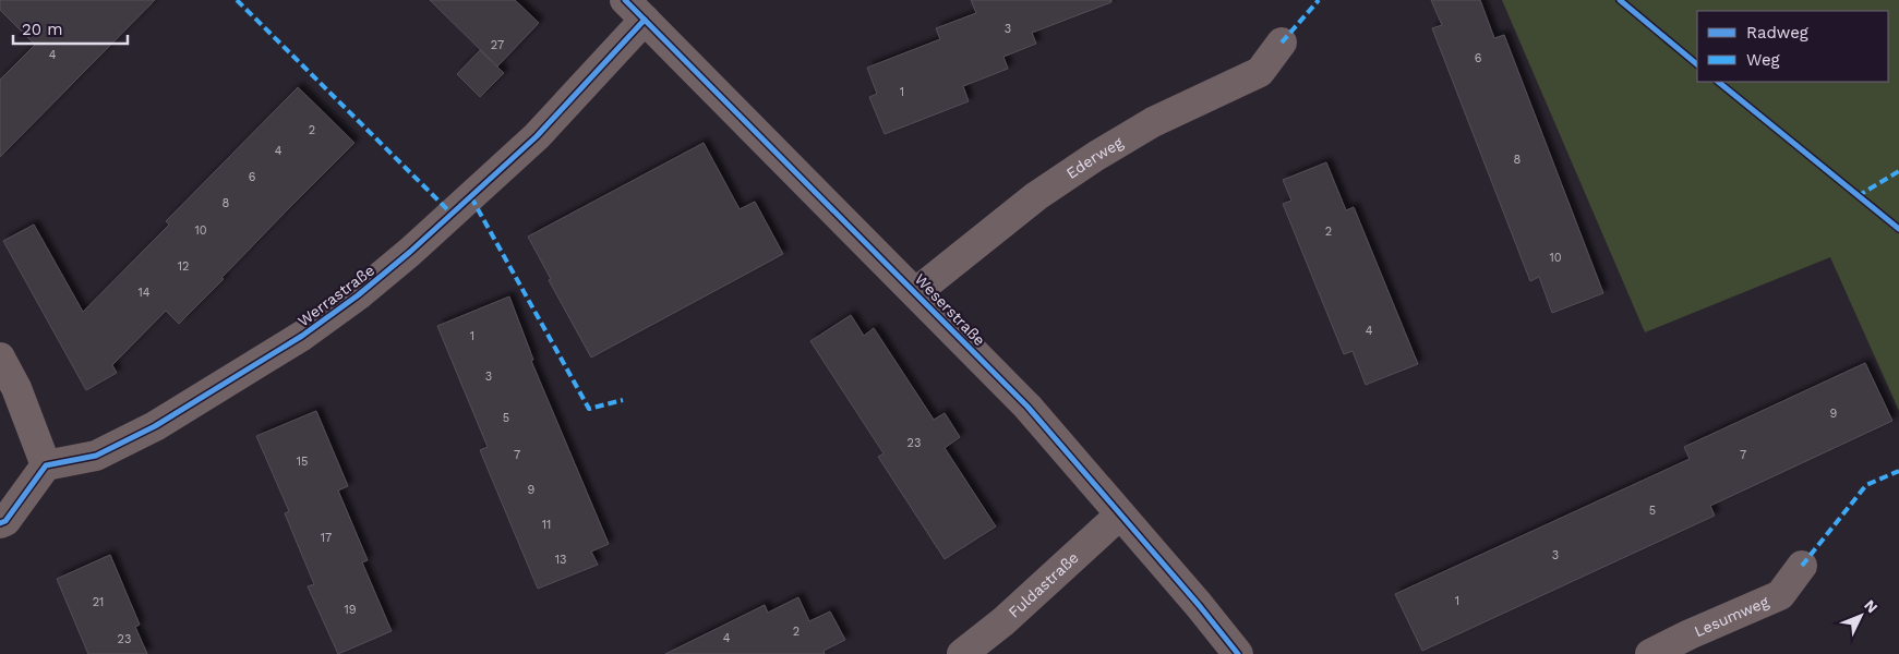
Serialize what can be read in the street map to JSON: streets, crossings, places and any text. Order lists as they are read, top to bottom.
{
  "streets": {
    "street": [
      "Ederweg",
      "Werrastraße",
      "Weserstraße",
      "Fuldastraße",
      "Lesumweg"
    ]
  },
  "crossings": [
    ["Ederweg", "Weserstraße"],
    ["Werrastraße", "Weserstraße"],
    ["Weserstraße", "Fuldastraße"]
  ],
  "house_numbers": [
    "3",
    "27",
    "4",
    "6",
    "1",
    "2",
    "4",
    "8",
    "6",
    "8",
    "10",
    "2",
    "10",
    "12",
    "14",
    "4",
    "1",
    "3",
    "9",
    "5",
    "23",
    "7",
    "7",
    "15",
    "9",
    "5",
    "11",
    "17",
    "3",
    "13",
    "1",
    "21",
    "19",
    "2",
    "4",
    "23"
  ],
  "legend": ["Radweg", "Weg"],
  "scale_bar": "20 m",
  "north": "top right"
}
